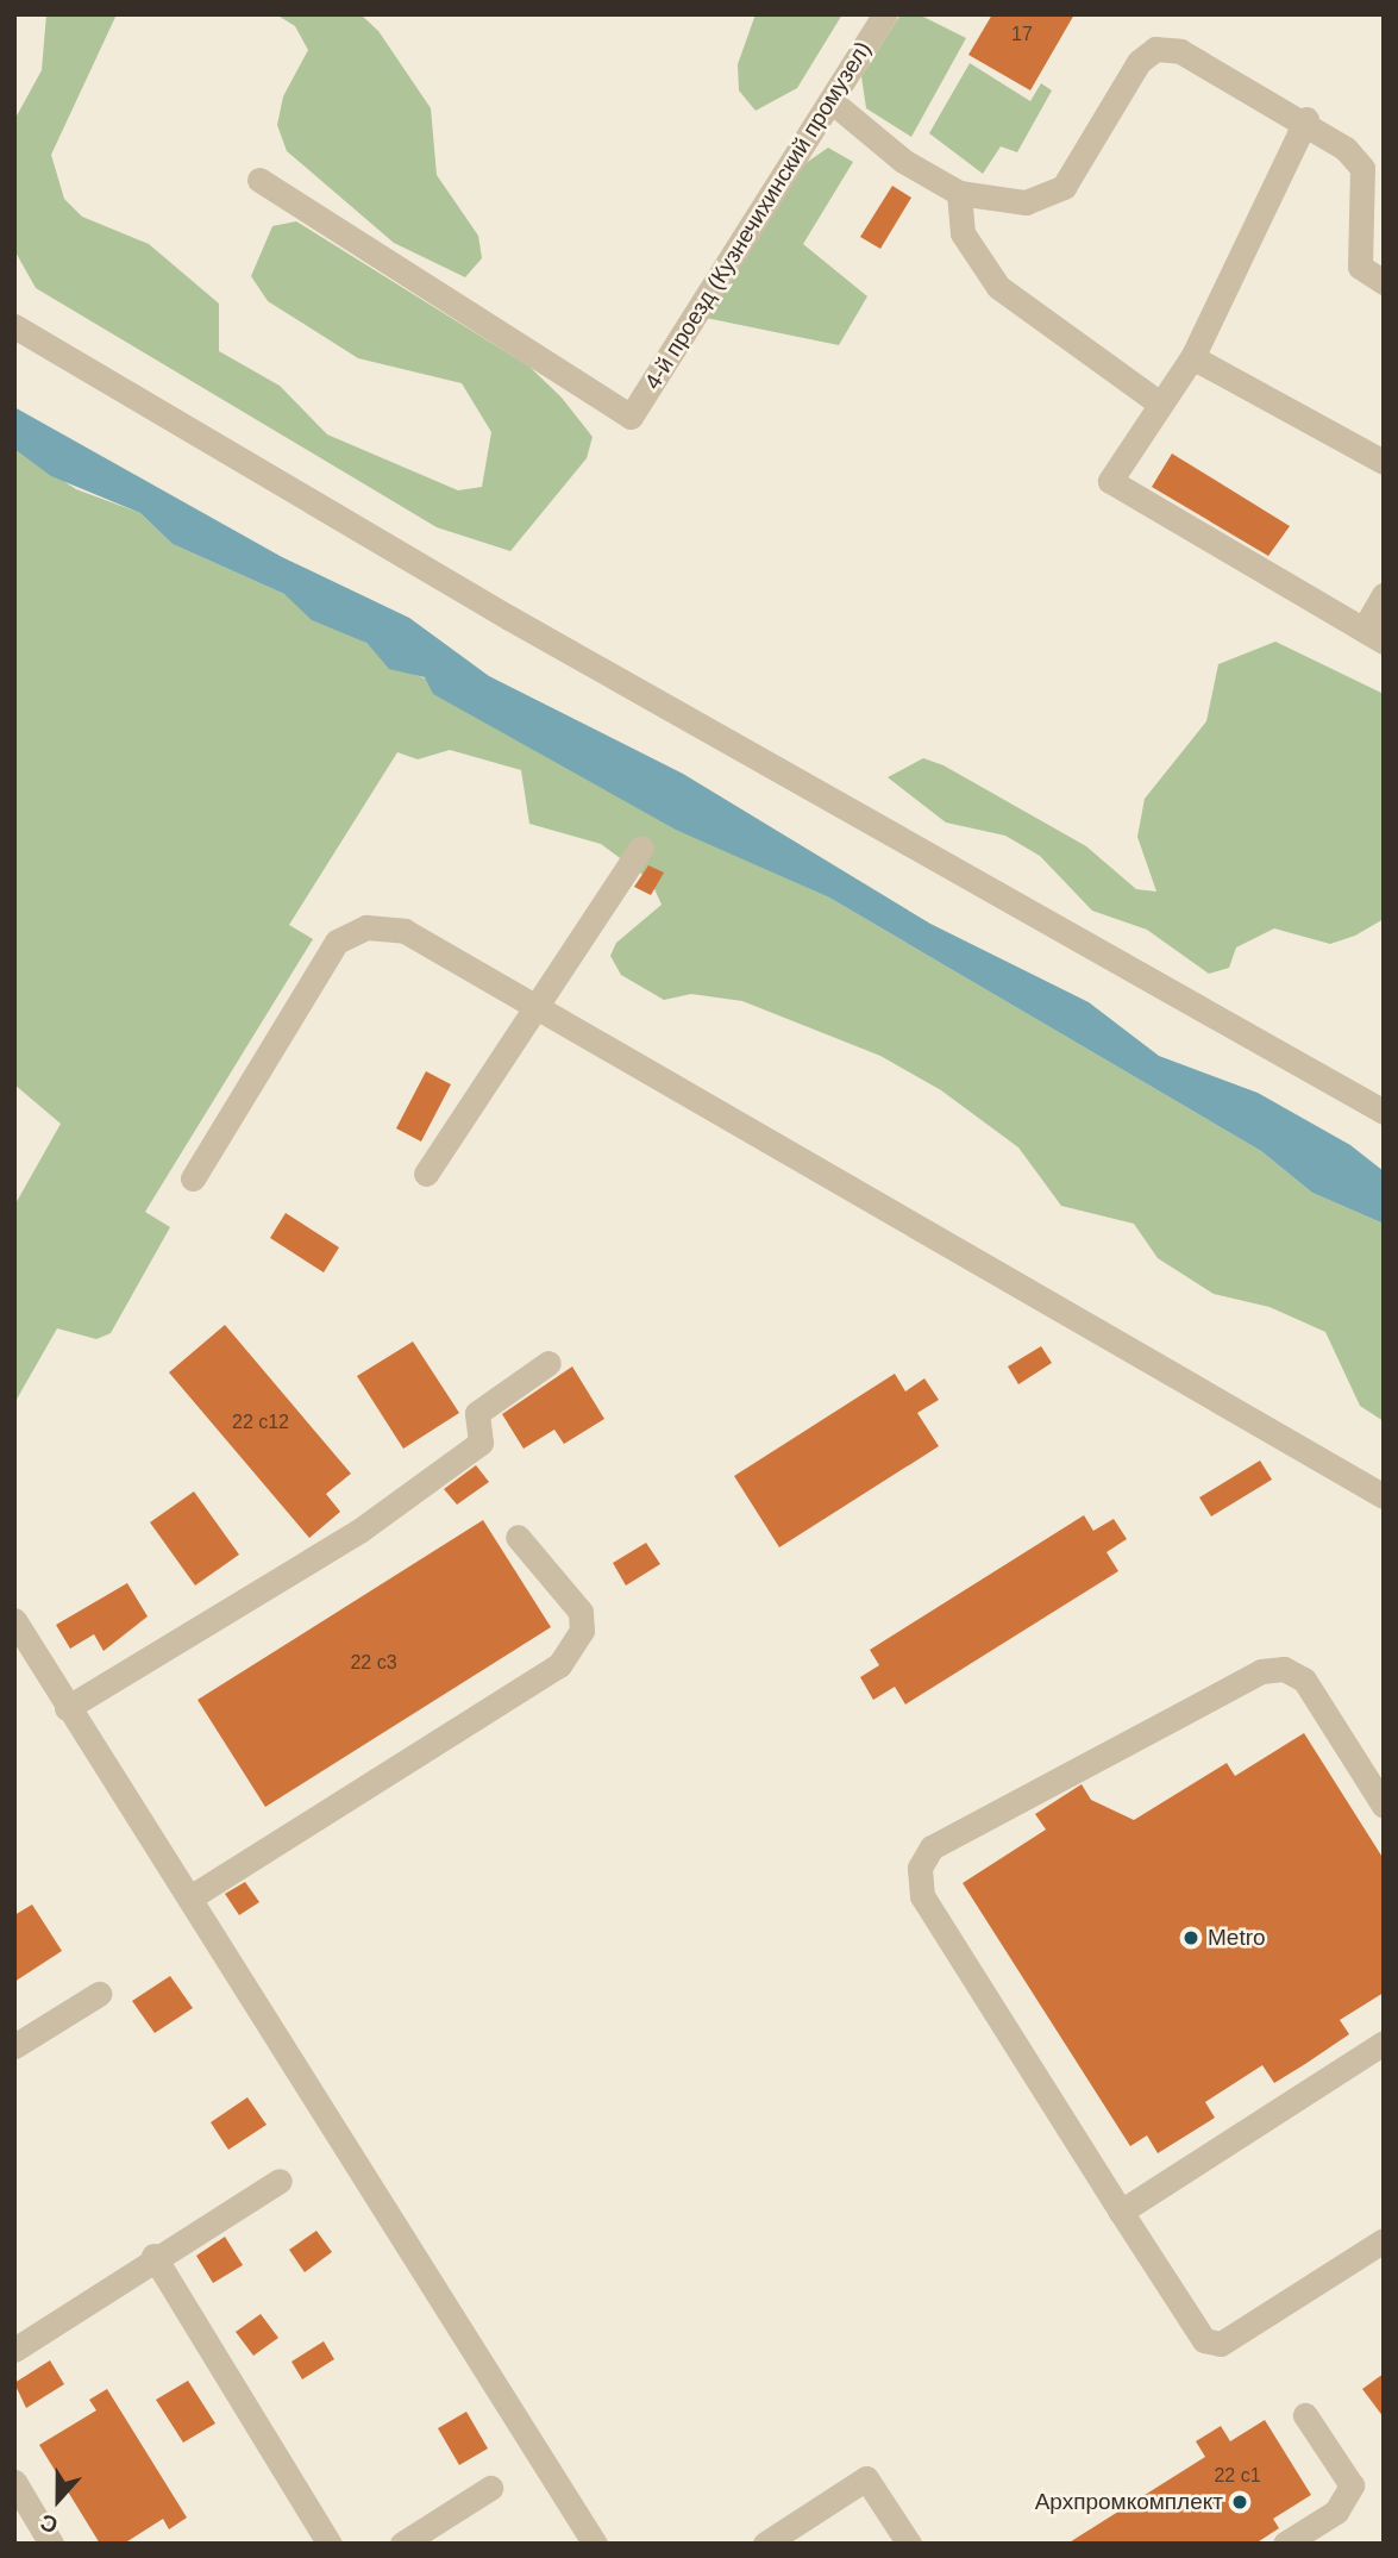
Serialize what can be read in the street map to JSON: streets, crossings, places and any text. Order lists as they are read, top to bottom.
{
  "streets": {
    "street": ["4-й проезд (Кузнечихинский промузел)"]
  },
  "places": ["Metro", "Архпромкомплект"],
  "house_numbers": [
    "17",
    "22 с12",
    "22 с3",
    "22 с1"
  ],
  "north": "bottom"
}
